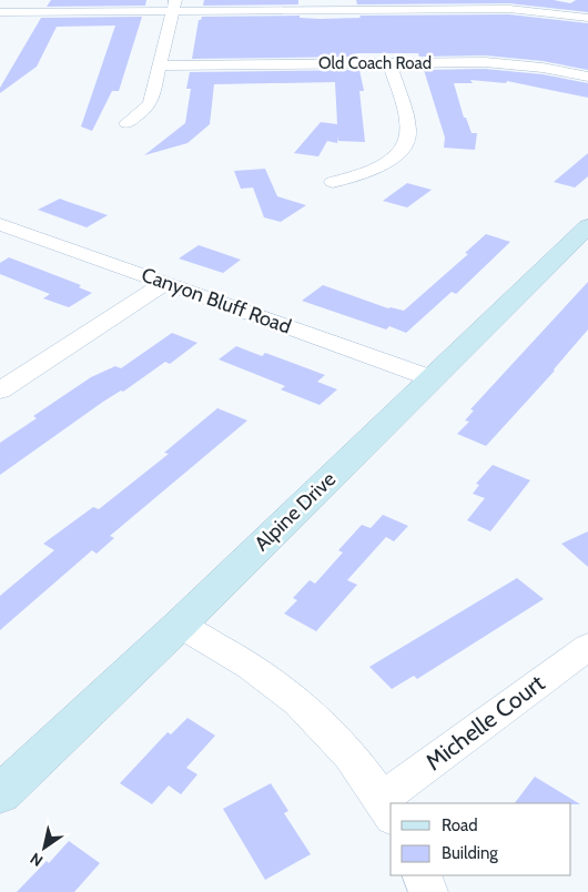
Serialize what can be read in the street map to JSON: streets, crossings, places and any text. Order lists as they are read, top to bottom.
{
  "streets": {
    "street": [
      "Old Coach Road",
      "Canyon Bluff Road",
      "Alpine Drive",
      "Michelle Court"
    ]
  },
  "crossings": [
    ["Canyon Bluff Road", "Alpine Drive"]
  ],
  "legend": ["Road", "Building"],
  "north": "bottom left"
}
